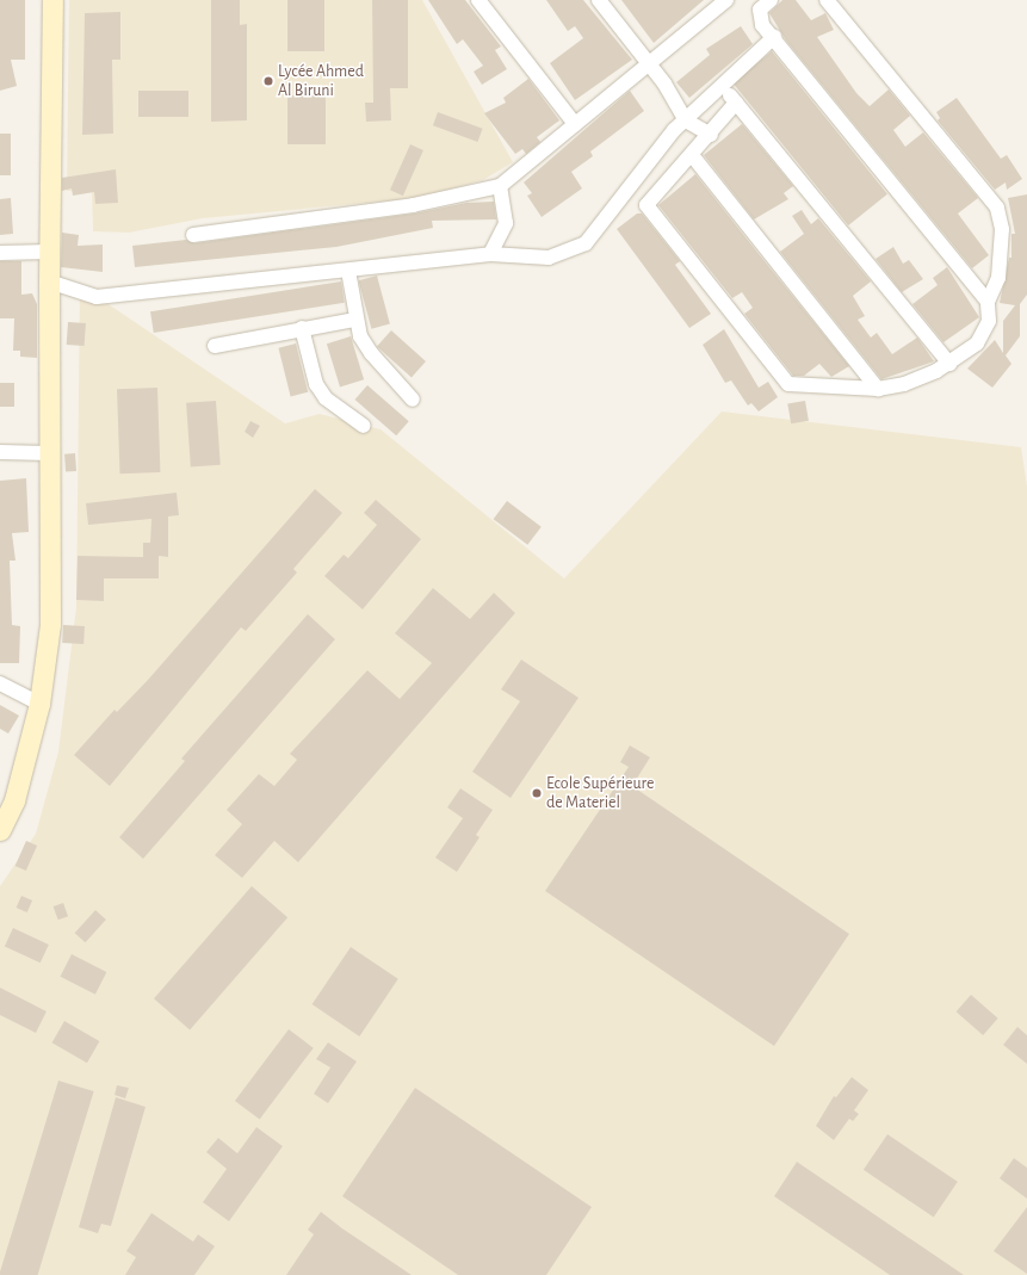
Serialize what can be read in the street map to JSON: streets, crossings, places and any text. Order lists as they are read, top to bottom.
{
  "places": ["Lycée Ahmed Al Biruni", "Ecole Supérieure de Materiel"]
}
